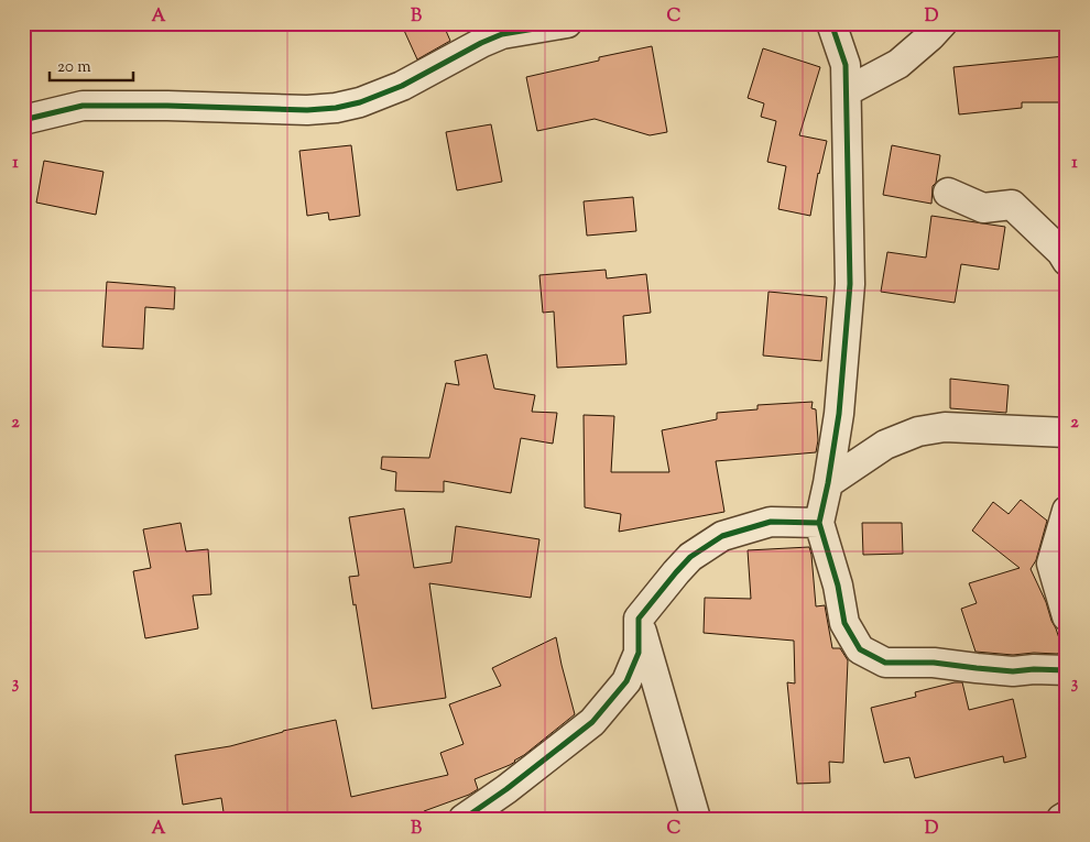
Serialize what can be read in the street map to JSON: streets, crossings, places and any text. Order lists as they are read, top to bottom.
{
  "scale_bar": "20 m",
  "grid": {
    "columns": [
      "A",
      "B",
      "C",
      "D"
    ],
    "rows": ["1", "2", "3"]
  }
}
